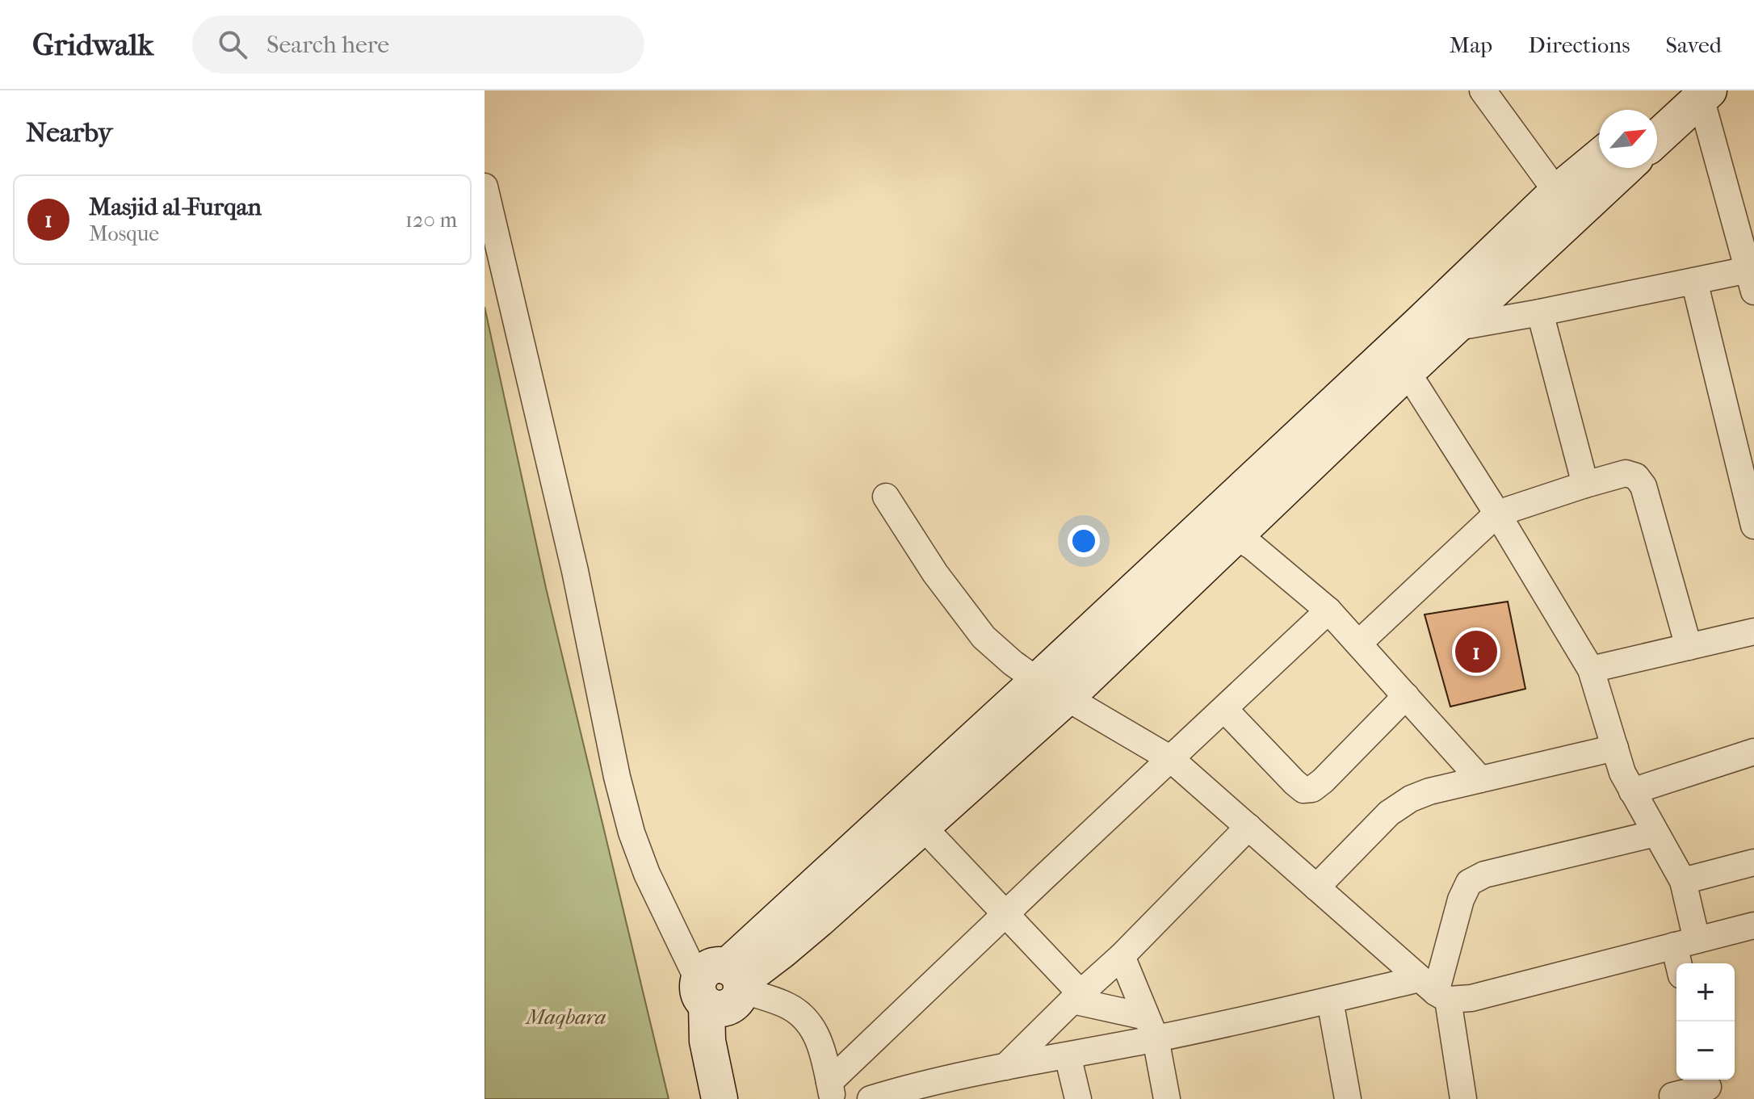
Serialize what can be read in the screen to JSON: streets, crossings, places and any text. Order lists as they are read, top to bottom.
{
  "parks": ["Maqbara"],
  "north": "top right",
  "page": {
    "header": "Gridwalk",
    "search": "Search here",
    "nav": ["Map", "Directions", "Saved"],
    "heading": "Nearby",
    "list": [
      {
        "mark": "1",
        "name": "Masjid al-Furqan",
        "note": "Mosque",
        "value": "120 m"
      }
    ],
    "pins": "1",
    "map_buttons": ["+", "−"]
  }
}
